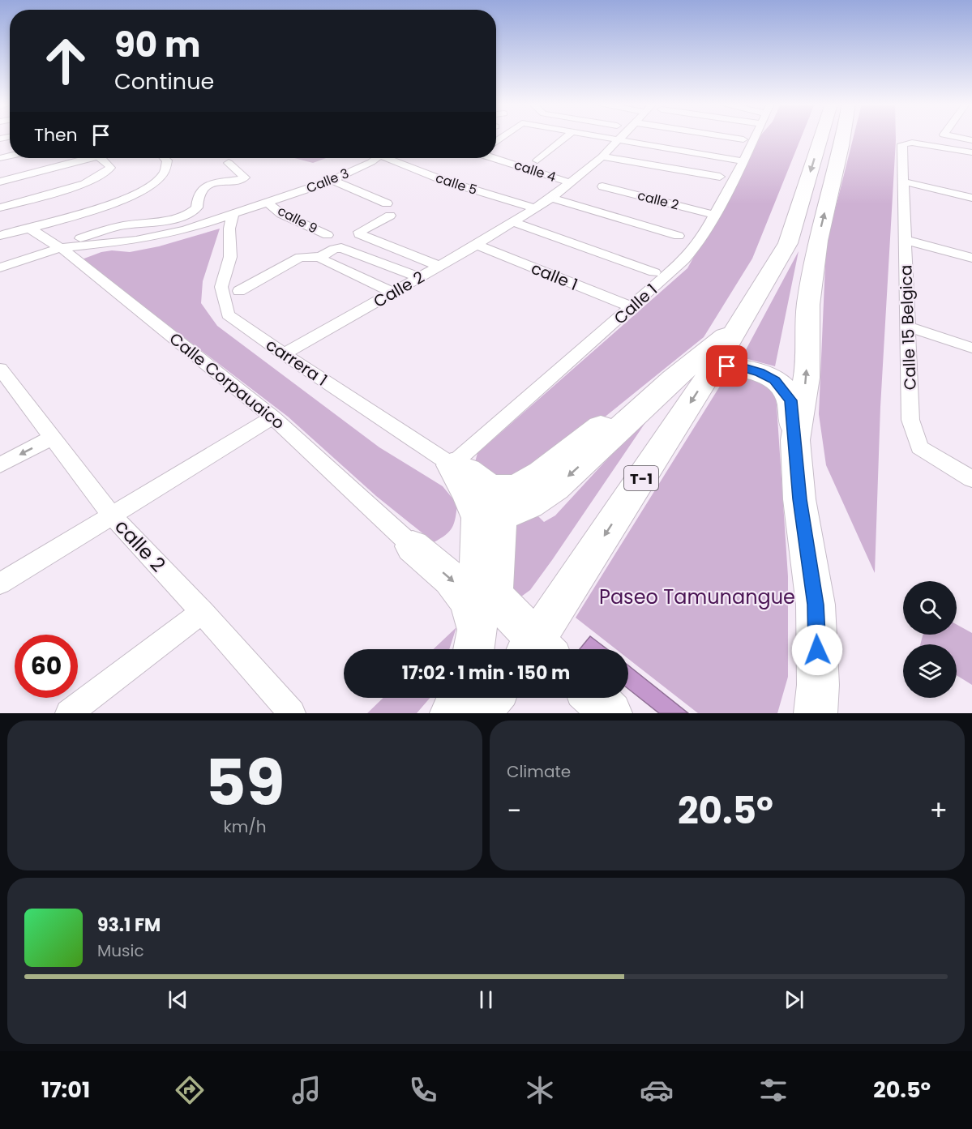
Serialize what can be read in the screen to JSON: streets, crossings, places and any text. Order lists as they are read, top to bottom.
{
  "streets": {
    "main road": ["T-1"],
    "street": [
      "calle 4",
      "Calle 3",
      "calle 5",
      "calle 2",
      "calle 9",
      "calle 1",
      "Calle 2",
      "Calle 1",
      "Calle 15 Belgica",
      "carrera 1",
      "Calle Corpauaico"
    ]
  },
  "crossings": [
    ["calle 4", "Calle 2"],
    ["Calle 3", "calle 9"],
    ["Calle 3", "carrera 1"],
    ["Calle 3", "Calle Corpauaico"],
    ["calle 5", "Calle 2"],
    ["calle 2", "Calle 1"],
    ["calle 1", "Calle 2"],
    ["calle 1", "Calle 1"],
    ["Calle 2", "carrera 1"],
    ["Calle 1", "carrera 1"]
  ],
  "parks": ["Paseo Tamunangue"],
  "page": {
    "turn": ["90 m", "Continue"],
    "then": "Then",
    "limit": "60",
    "trip": "17:02 · 1 min · 150 m",
    "tile": [
      ["59", "km/h"],
      "Climate"
    ],
    "heat": ["−", "20.5°", "+"],
    "song": ["93.1 FM", "Music"],
    "tabs": ["17:01", "20.5°"]
  }
}
